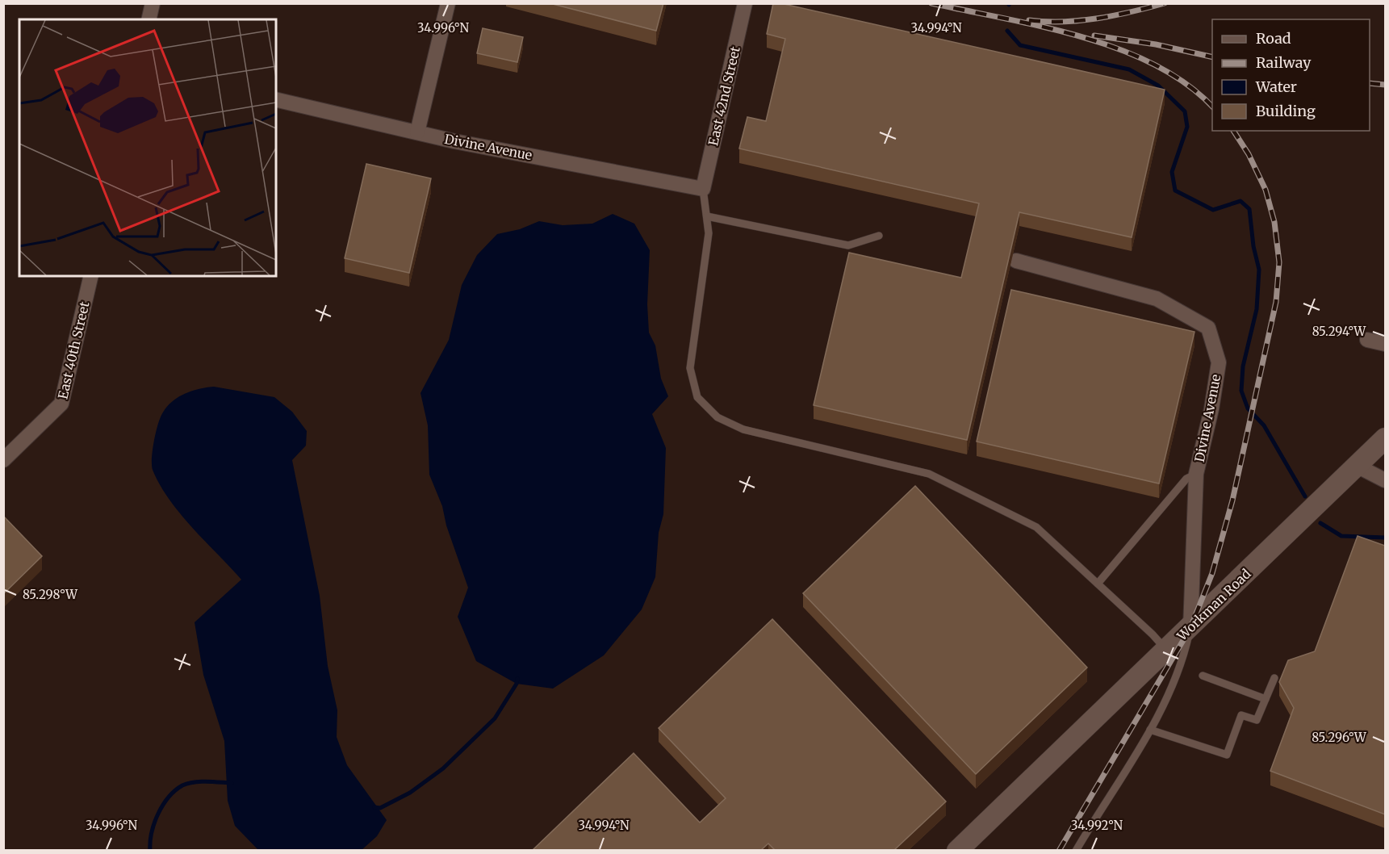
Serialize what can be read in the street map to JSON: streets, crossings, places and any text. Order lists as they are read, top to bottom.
{
  "streets": {
    "street": [
      "East 42nd Street",
      "Divine Avenue",
      "East 40th Street",
      "Workman Road"
    ]
  },
  "crossings": [
    ["East 42nd Street", "Divine Avenue"],
    ["Divine Avenue", "Workman Road"]
  ],
  "legend": [
    "Road",
    "Railway",
    "Water",
    "Building"
  ],
  "coordinates": [
    "34.996°N",
    "34.994°N",
    "85.294°W",
    "85.298°W",
    "85.296°W",
    "34.992°N"
  ]
}
